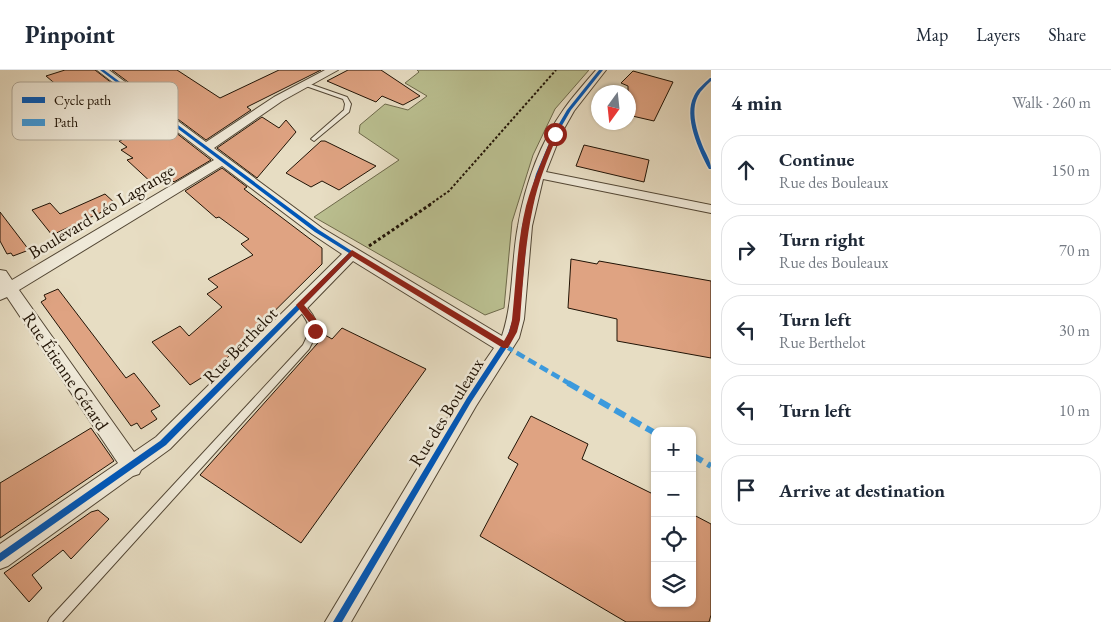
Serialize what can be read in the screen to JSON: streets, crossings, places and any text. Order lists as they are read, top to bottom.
{
  "streets": {
    "street": [
      "Boulevard Léo Lagrange",
      "Rue Berthelot",
      "Rue Étienne Gérard",
      "Rue des Bouleaux"
    ]
  },
  "crossings": [
    ["Boulevard Léo Lagrange", "Rue Étienne Gérard"],
    ["Rue Berthelot", "Rue Étienne Gérard"],
    ["Rue Berthelot", "Rue des Bouleaux"]
  ],
  "legend": ["Cycle path", "Path"],
  "north": "bottom",
  "page": {
    "header": "Pinpoint",
    "nav": ["Map", "Layers", "Share"],
    "heading": ["4 min", "Walk · 260 m"],
    "list": [
      ["Continue", "Rue des Bouleaux", "150 m"],
      ["Turn right", "Rue des Bouleaux", "70 m"],
      ["Turn left", "Rue Berthelot", "30 m"],
      ["Turn left", "10 m"],
      "Arrive at destination"
    ],
    "map_buttons": ["+", "−"]
  }
}
